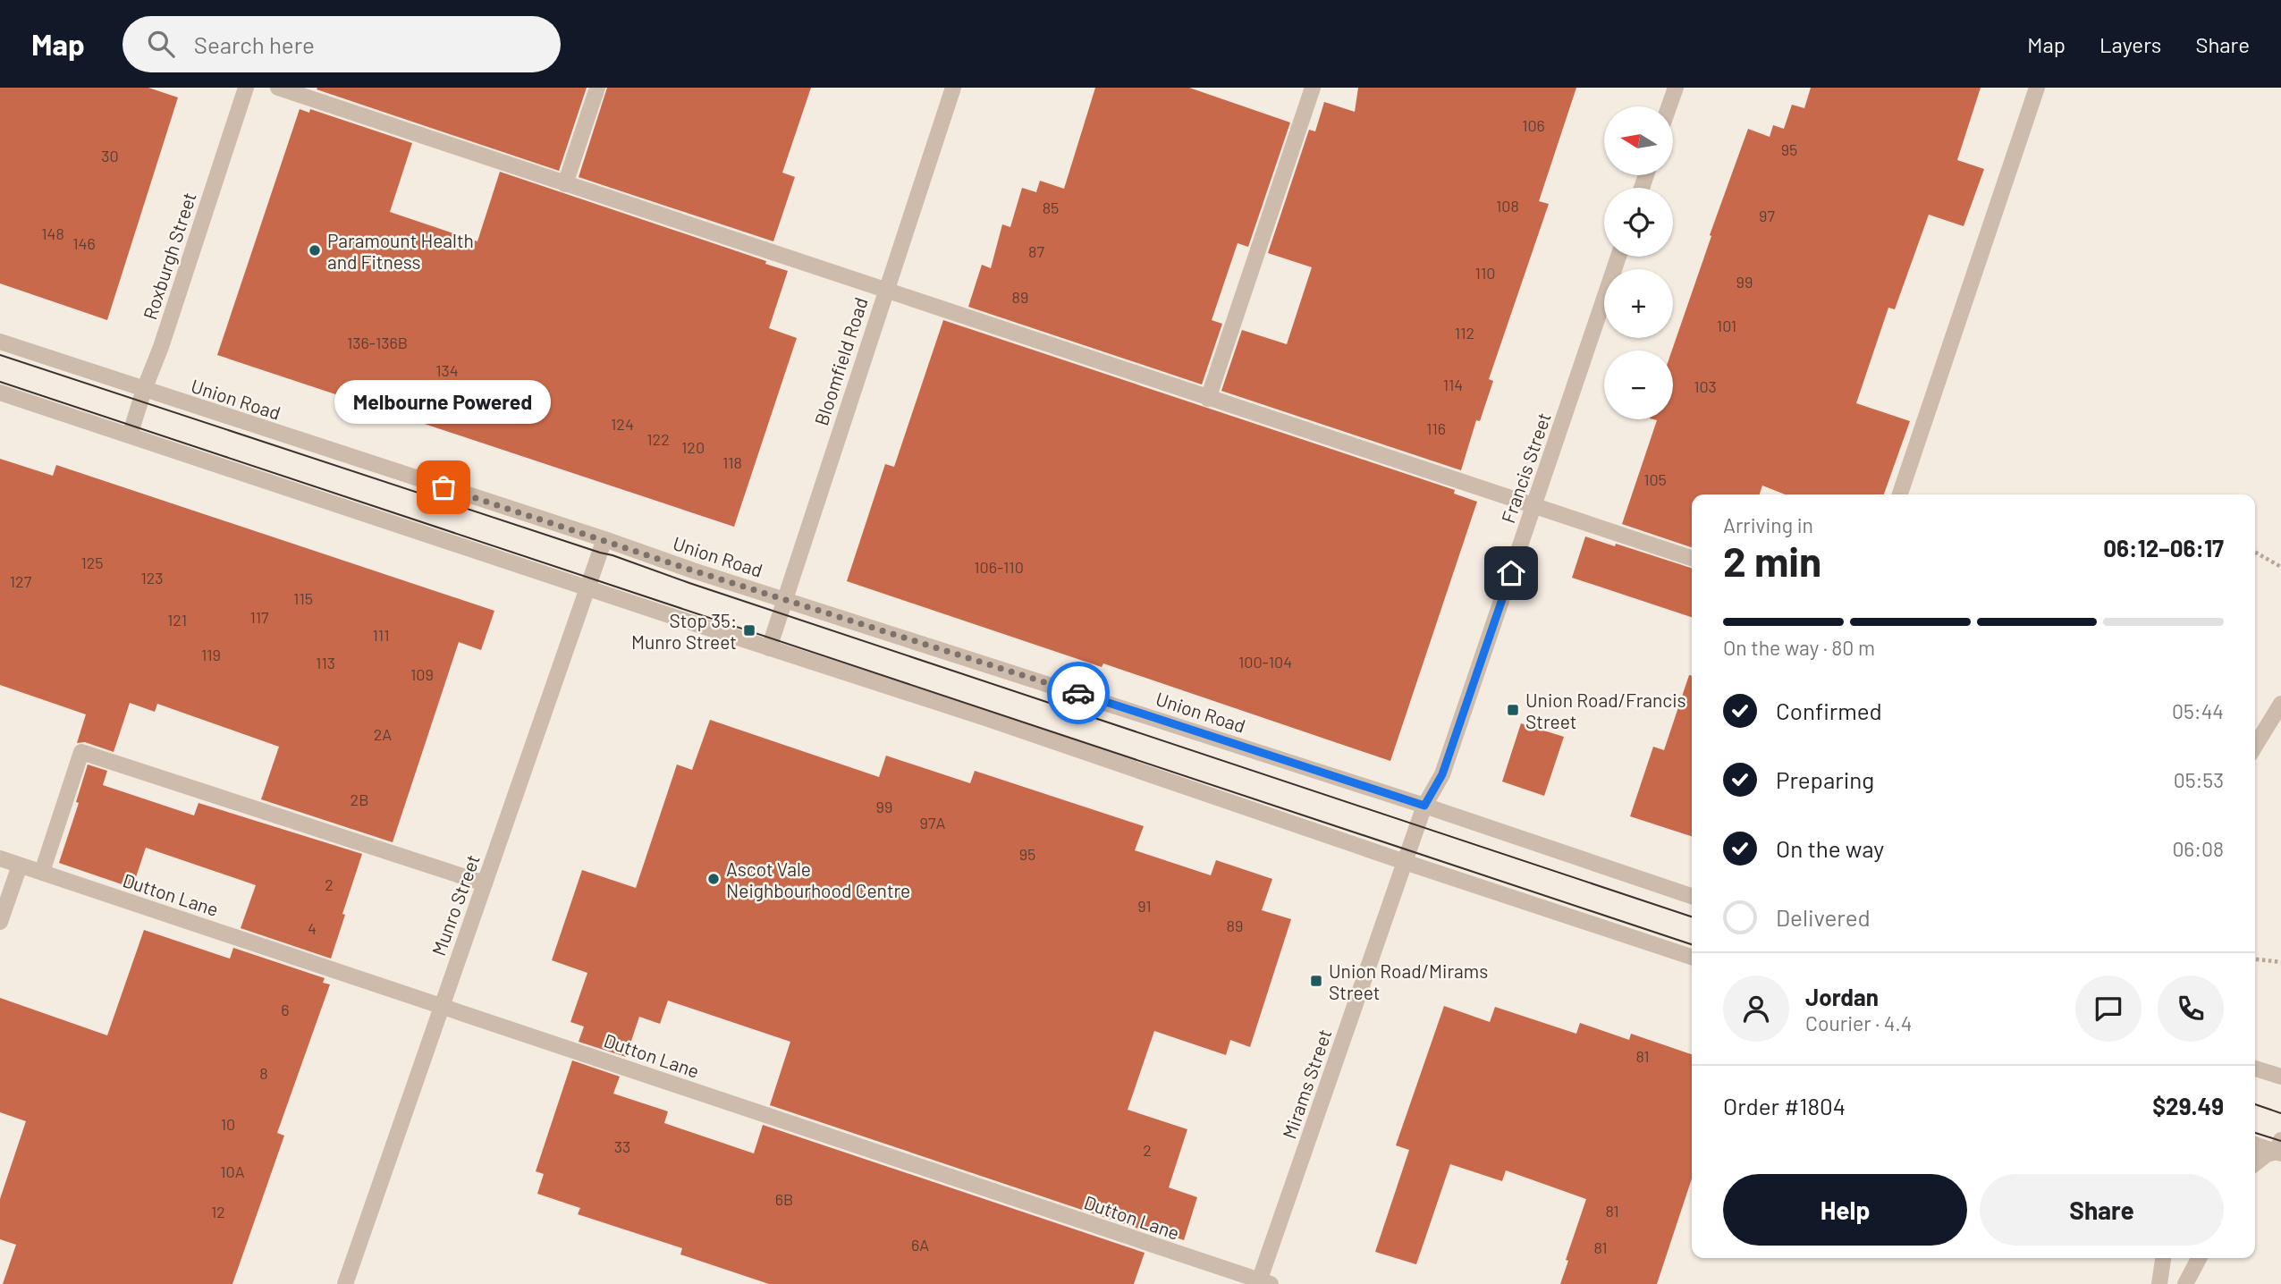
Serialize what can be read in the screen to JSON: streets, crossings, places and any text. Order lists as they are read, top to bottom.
{
  "streets": {
    "street": [
      "Roxburgh Street",
      "Bloomfield Road",
      "Union Road",
      "Francis Street",
      "Dutton Lane",
      "Munro Street",
      "Mirams Street"
    ]
  },
  "crossings": [
    ["Roxburgh Street", "Union Road"],
    ["Bloomfield Road", "Union Road"],
    ["Union Road", "Francis Street"],
    ["Union Road", "Munro Street"],
    ["Dutton Lane", "Munro Street"],
    ["Dutton Lane", "Mirams Street"]
  ],
  "places": {
    "other": ["Paramount Health and Fitness", "Melbourne Powered", "Ascot Vale Neighbourhood Centre"],
    "transit": ["Stop 35: Munro Street", "Union Road/Francis Street", "Union Road/Mirams Street"]
  },
  "house_numbers": [
    "106",
    "95",
    "30",
    "108",
    "85",
    "97",
    "148",
    "146",
    "87",
    "110",
    "99",
    "89",
    "101",
    "112",
    "136-136B",
    "134",
    "114",
    "103",
    "124",
    "116",
    "122",
    "120",
    "118",
    "105",
    "125",
    "106-110",
    "123",
    "127",
    "115",
    "117",
    "121",
    "111",
    "119",
    "100-104",
    "113",
    "109",
    "2A",
    "2B",
    "99",
    "97A",
    "95",
    "2",
    "91",
    "89",
    "4",
    "6",
    "81",
    "8",
    "10",
    "33",
    "2",
    "10A",
    "6B",
    "81",
    "12",
    "6A",
    "81"
  ],
  "north": "left",
  "page": {
    "header": "Map",
    "search": "Search here",
    "nav": ["Map", "Layers", "Share"],
    "map_buttons": ["+", "−"],
    "bubble": "Melbourne Powered",
    "heading": ["2 min", "Arriving in", "06:12–06:17"],
    "panel": [
      "Jordan",
      "Courier · 4.4",
      "Order #1804",
      "$29.49"
    ],
    "bar": "On the way · 80 m",
    "list": [
      ["Confirmed", "05:44"],
      ["Preparing", "05:53"],
      ["On the way", "06:08"],
      "Delivered"
    ],
    "buttons": ["Help", "Share"]
  }
}
